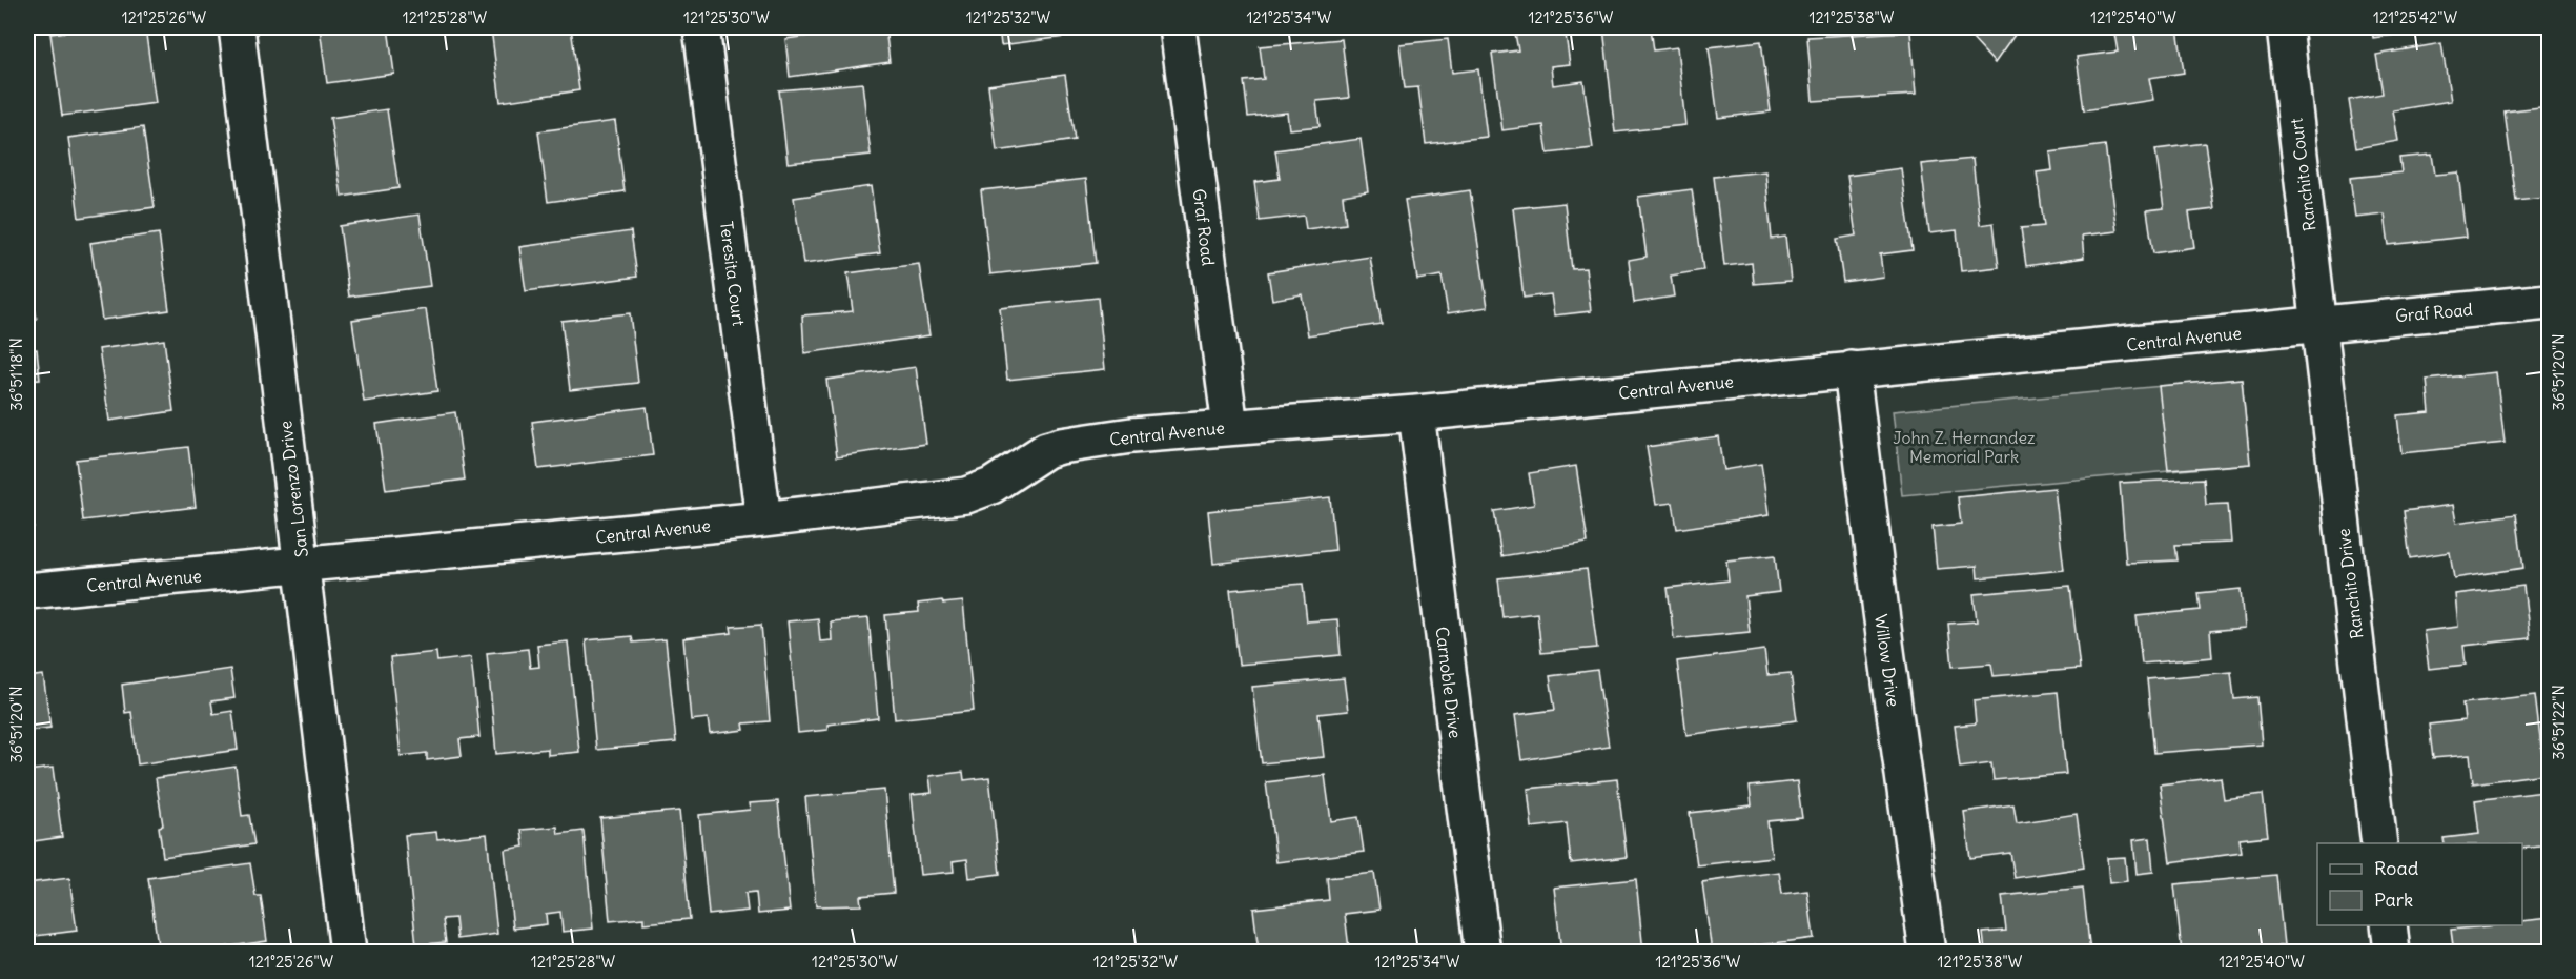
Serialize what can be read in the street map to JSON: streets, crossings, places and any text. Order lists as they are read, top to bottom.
{
  "streets": {
    "street": [
      "Ranchito Court",
      "Graf Road",
      "Teresita Court",
      "Central Avenue",
      "San Lorenzo Drive",
      "Ranchito Drive",
      "Willow Drive",
      "Carnoble Drive"
    ]
  },
  "crossings": [
    ["Ranchito Court", "Graf Road"],
    ["Ranchito Court", "Central Avenue"],
    ["Ranchito Court", "Ranchito Drive"],
    ["Graf Road", "Central Avenue"],
    ["Graf Road", "Ranchito Drive"],
    ["Teresita Court", "Central Avenue"],
    ["Central Avenue", "San Lorenzo Drive"],
    ["Central Avenue", "Ranchito Drive"],
    ["Central Avenue", "Willow Drive"],
    ["Central Avenue", "Carnoble Drive"]
  ],
  "parks": ["John Z. Hernandez Memorial Park"],
  "legend": ["Road", "Park"],
  "coordinates": [
    "121°25'26\"W",
    "121°25'28\"W",
    "121°25'30\"W",
    "121°25'32\"W",
    "121°25'34\"W",
    "121°25'36\"W",
    "121°25'38\"W",
    "121°25'40\"W",
    "121°25'42\"W",
    "36°51'20\"N",
    "36°51'18\"N",
    "36°51'22\"N"
  ]
}
